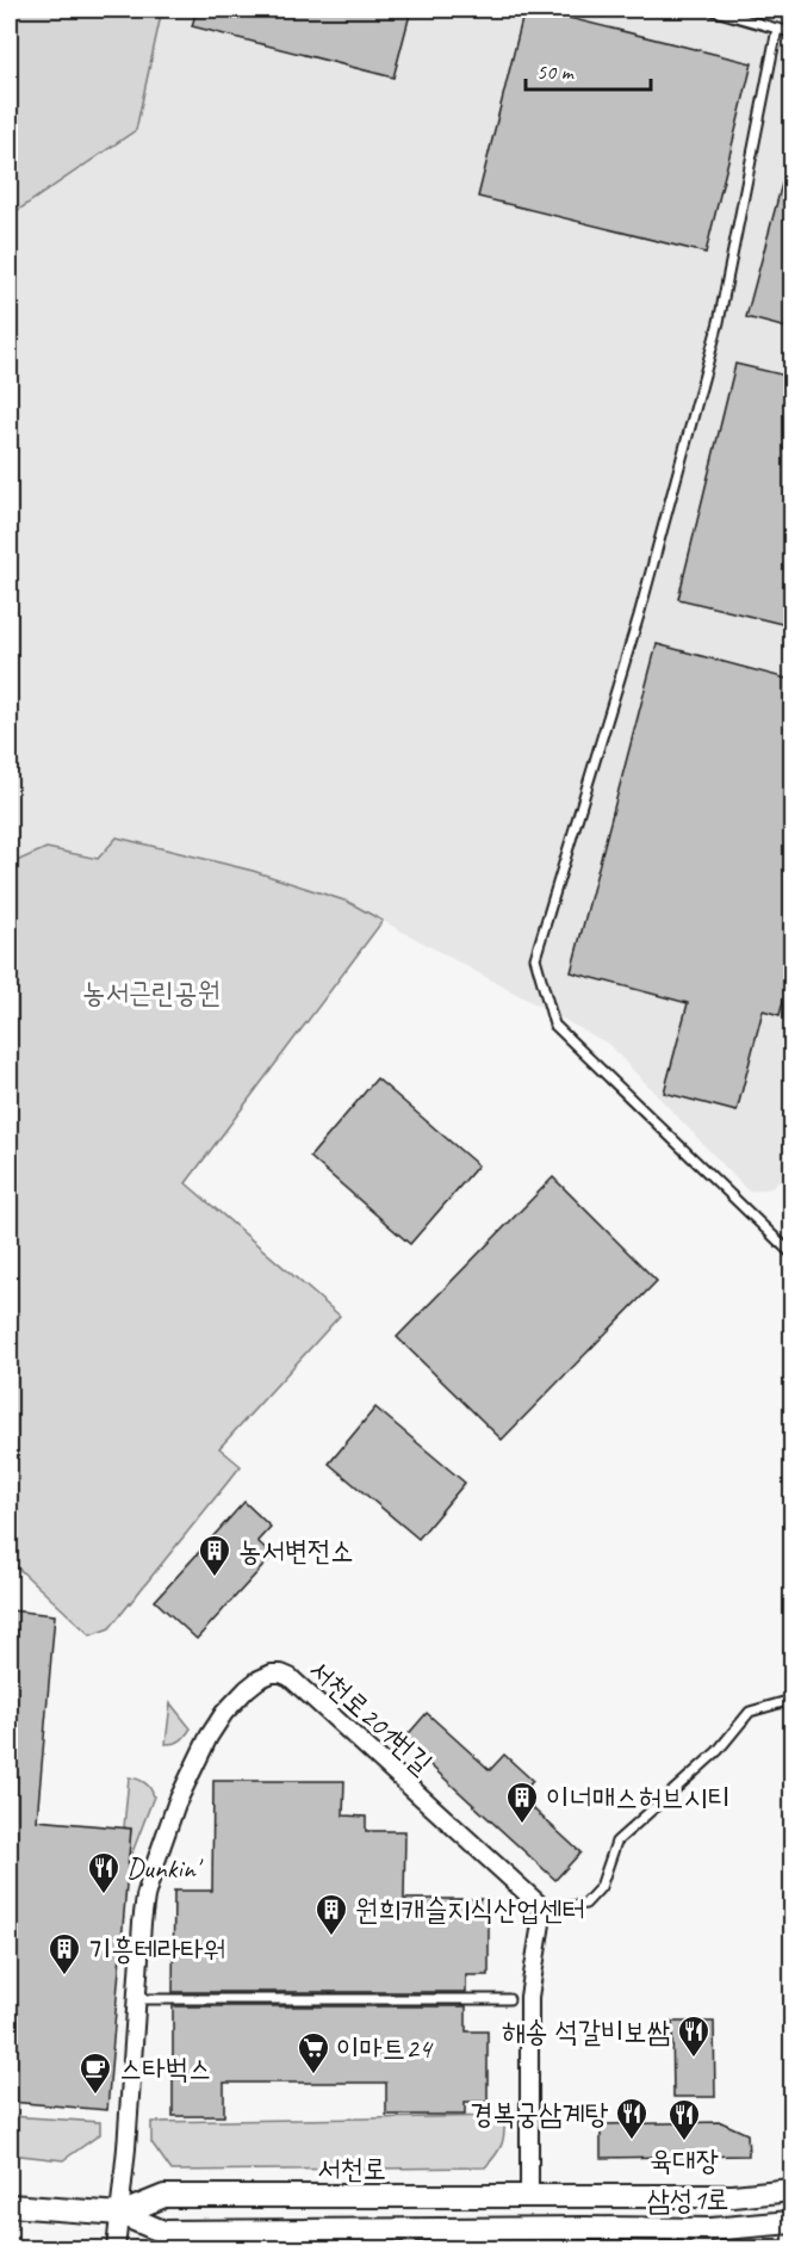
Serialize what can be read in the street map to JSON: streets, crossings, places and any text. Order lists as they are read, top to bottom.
{
  "streets": {
    "street": ["서천로201번길", "서천로", "삼성1로"]
  },
  "crossings": [
    ["서천로201번길", "서천로"],
    ["서천로", "삼성1로"]
  ],
  "parks": ["농서근린공원"],
  "places": {
    "building": [
      "농서변전소",
      "이너매스허브시티",
      "원희캐슬지식산업센터",
      "기흥테라타워"
    ],
    "restaurant": [
      "Dunkin'",
      "해송 석갈비보쌈",
      "경복궁삼계탕",
      "육대장"
    ],
    "supermarket": ["이마트24"],
    "cafe": ["스타벅스"]
  },
  "scale_bar": "50 m"
}
